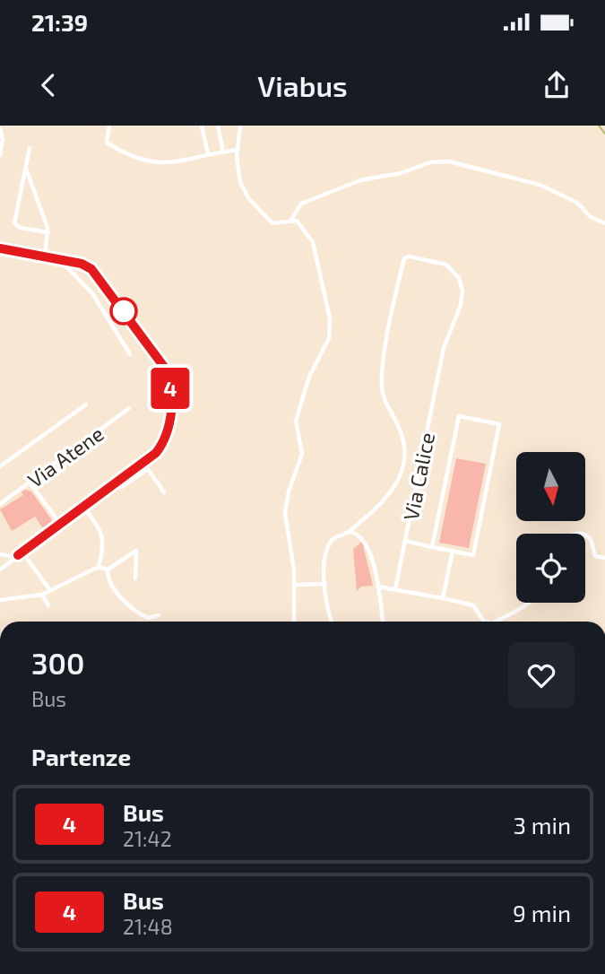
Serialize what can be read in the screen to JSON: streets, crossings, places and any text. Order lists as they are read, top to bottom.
{
  "streets": {
    "street": ["Via Atene", "Via Calice"]
  },
  "lines": ["bus line 4"],
  "north": "bottom",
  "page": {
    "status": "21:39",
    "header": "Viabus",
    "on_map": "4",
    "heading": [
      ["300", "Bus"],
      "Partenze"
    ],
    "list": [
      {
        "mark": "4",
        "name": "Bus",
        "note": "21:42",
        "value": "3 min"
      },
      {
        "mark": "4",
        "name": "Bus",
        "note": "21:48",
        "value": "9 min"
      }
    ]
  }
}
